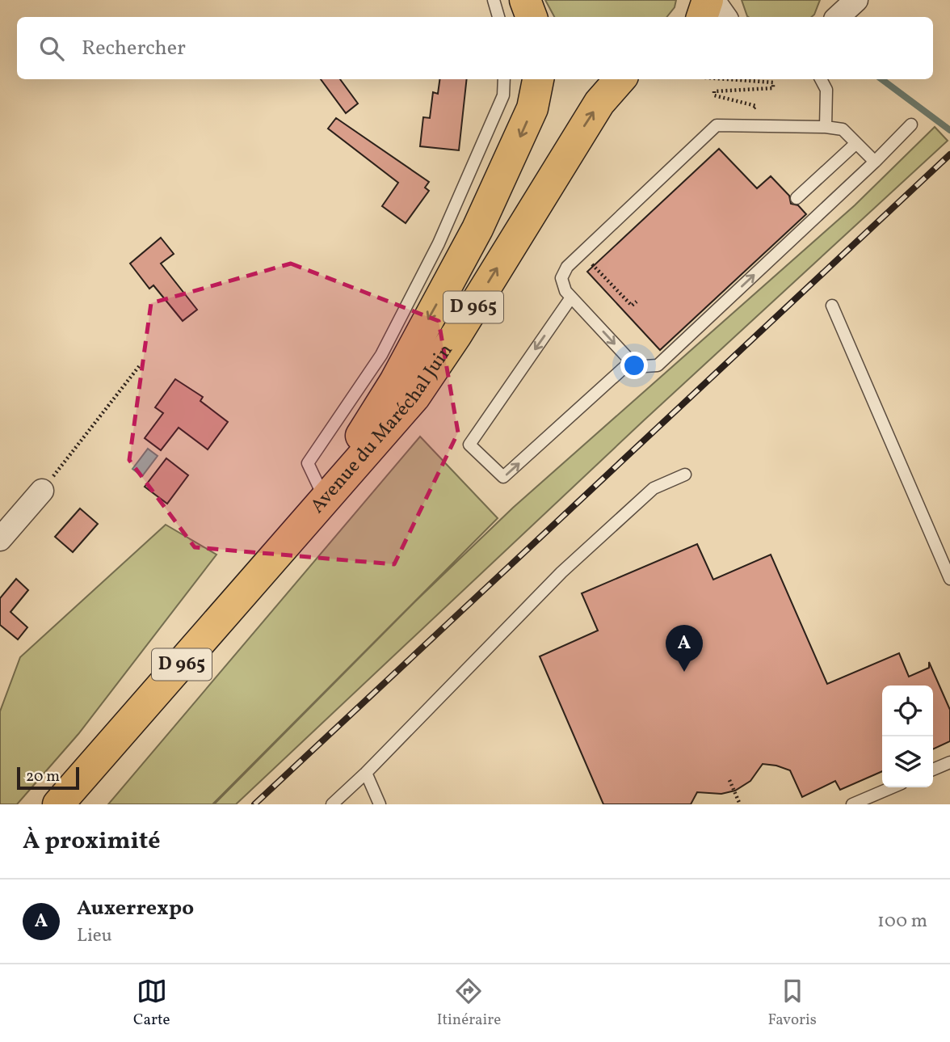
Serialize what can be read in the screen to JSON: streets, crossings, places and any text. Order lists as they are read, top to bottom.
{
  "streets": {
    "main road": ["D 965", "Avenue du Maréchal Juin"]
  },
  "scale_bar": "20 m",
  "page": {
    "search": "Rechercher",
    "pins": "A",
    "scale": "20 m",
    "heading": "À proximité",
    "list": [
      {
        "mark": "A",
        "name": "Auxerrexpo",
        "note": "Lieu",
        "value": "100 m"
      }
    ],
    "nav": ["Carte", "Itinéraire", "Favoris"]
  }
}
